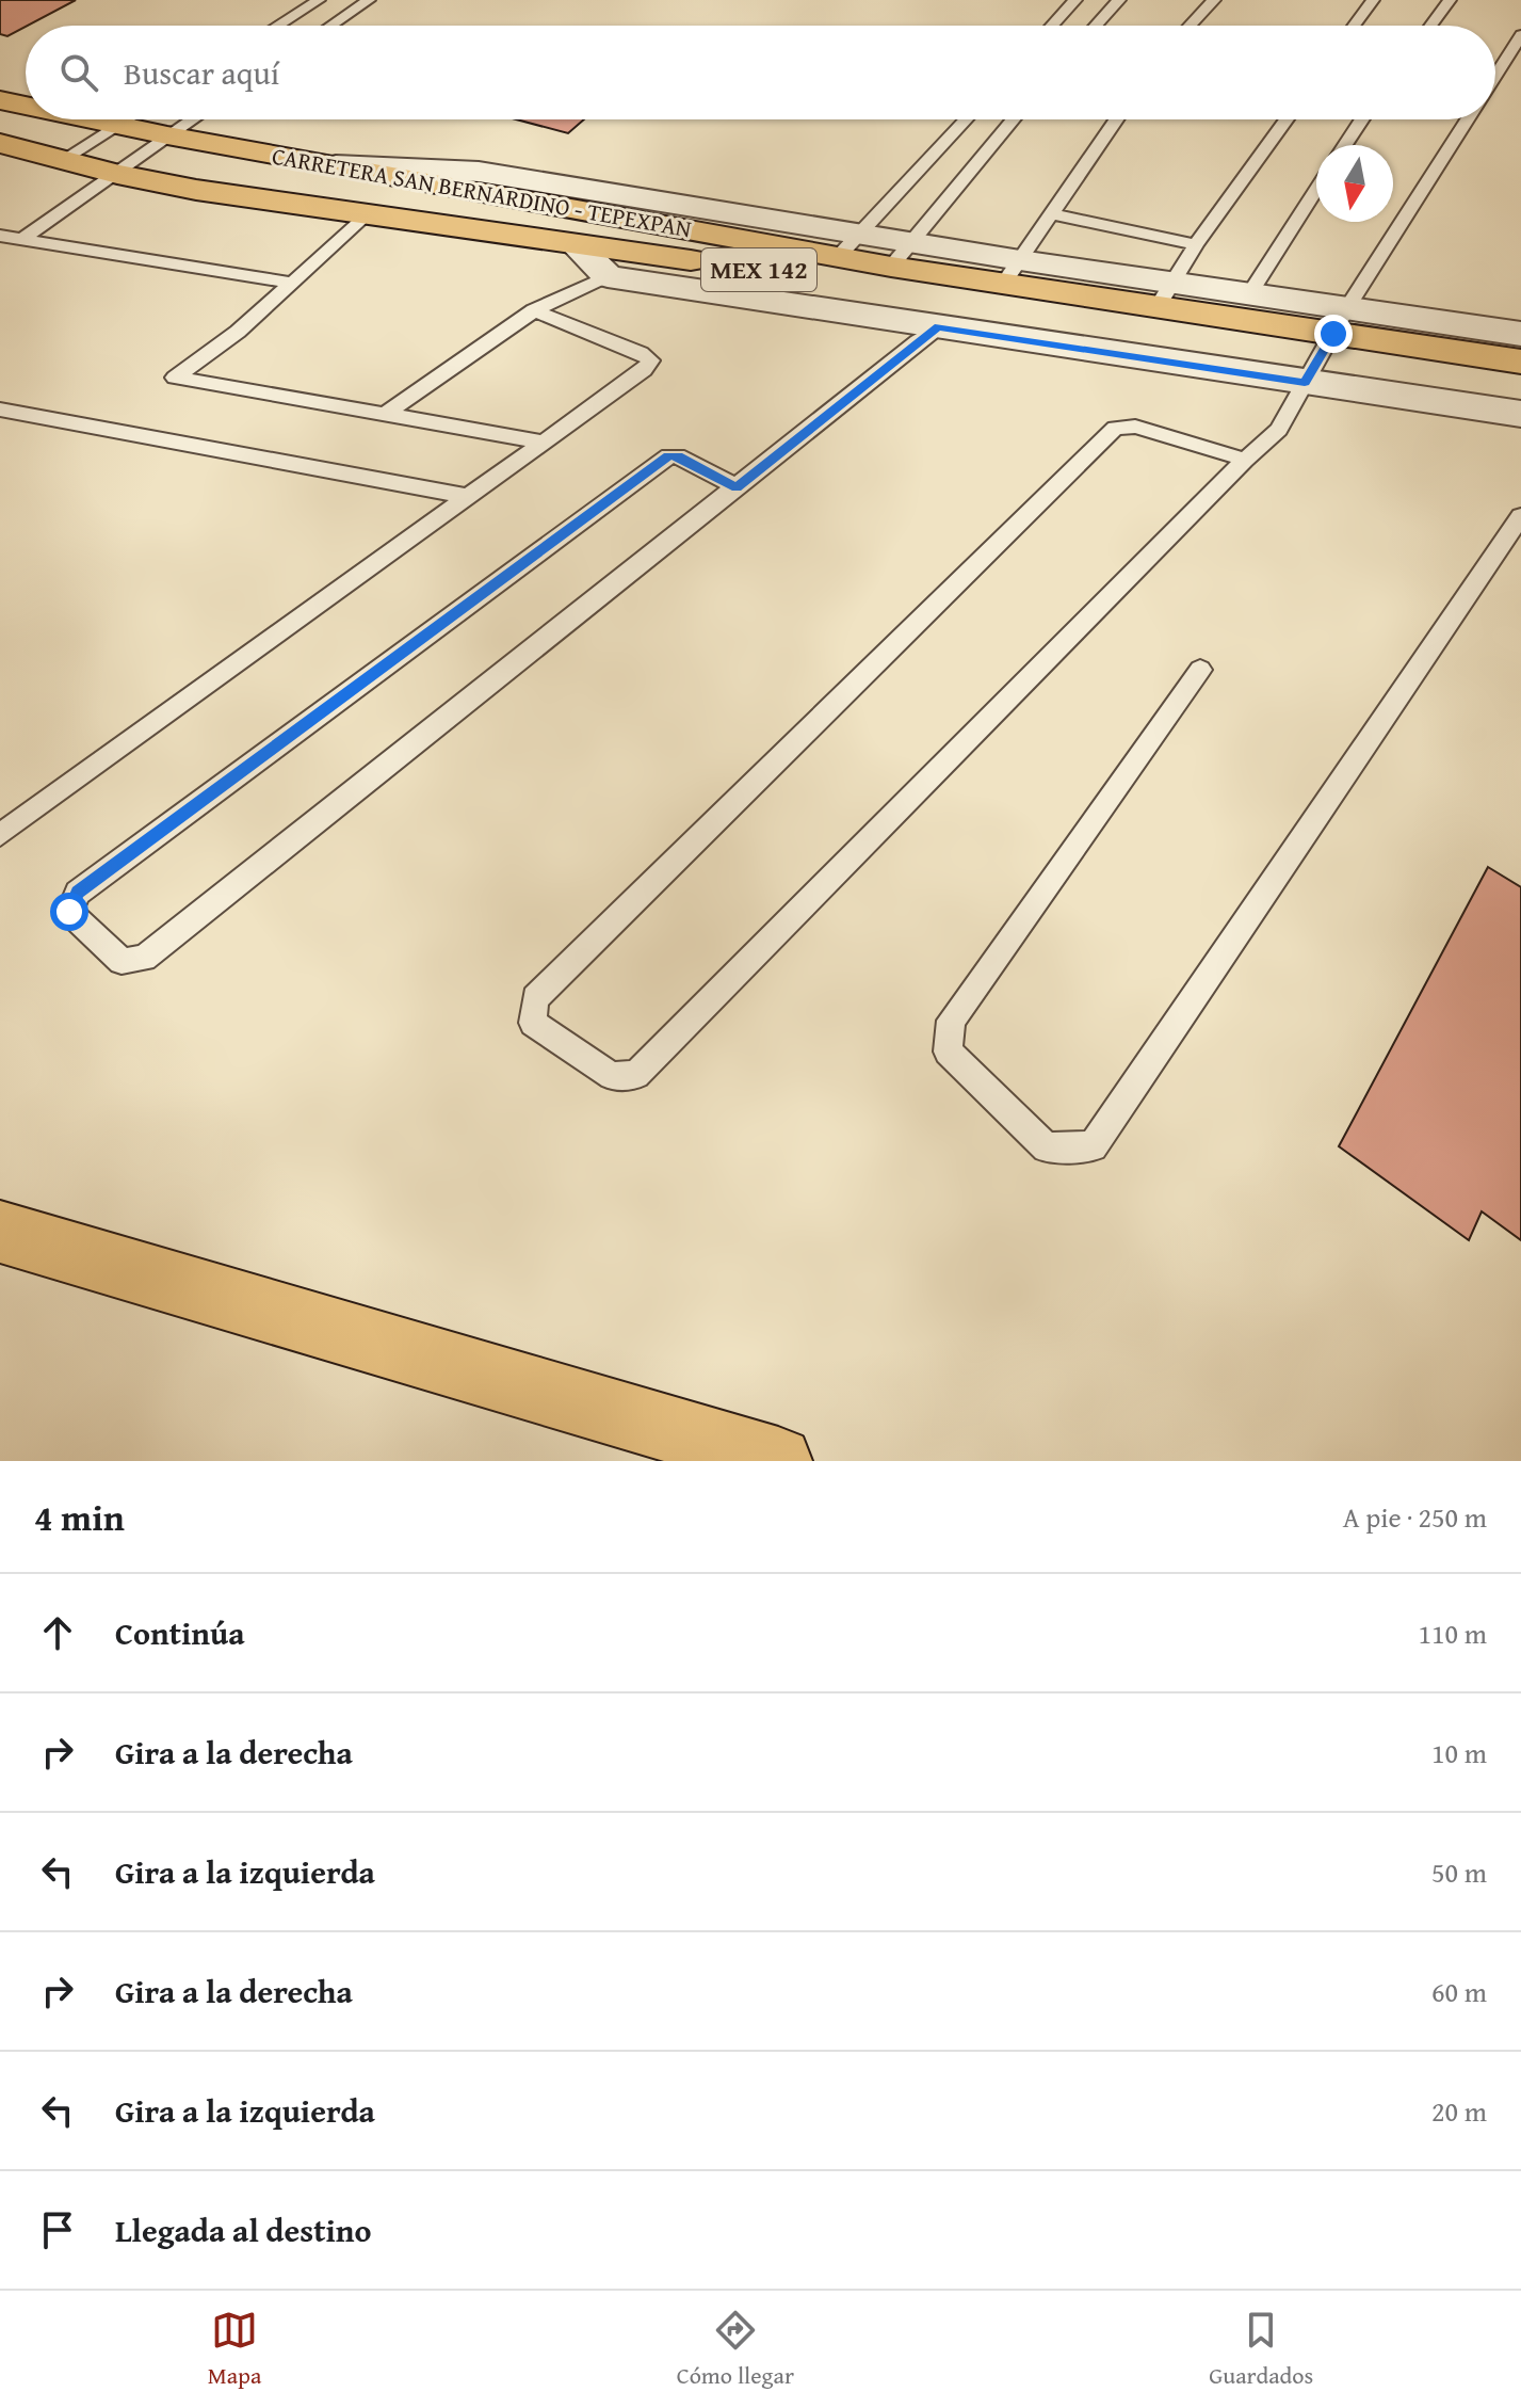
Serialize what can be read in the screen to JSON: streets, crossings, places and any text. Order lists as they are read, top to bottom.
{
  "streets": {
    "highway": ["CARRETERA SAN BERNARDINO - TEPEXPAN", "MEX 142"]
  },
  "north": "bottom",
  "page": {
    "search": "Buscar aquí",
    "heading": ["4 min", "A pie · 250 m"],
    "list": [
      ["Continúa", "110 m"],
      ["Gira a la derecha", "10 m"],
      ["Gira a la izquierda", "50 m"],
      ["Gira a la derecha", "60 m"],
      ["Gira a la izquierda", "20 m"],
      "Llegada al destino"
    ],
    "nav": ["Mapa", "Cómo llegar", "Guardados"]
  }
}
